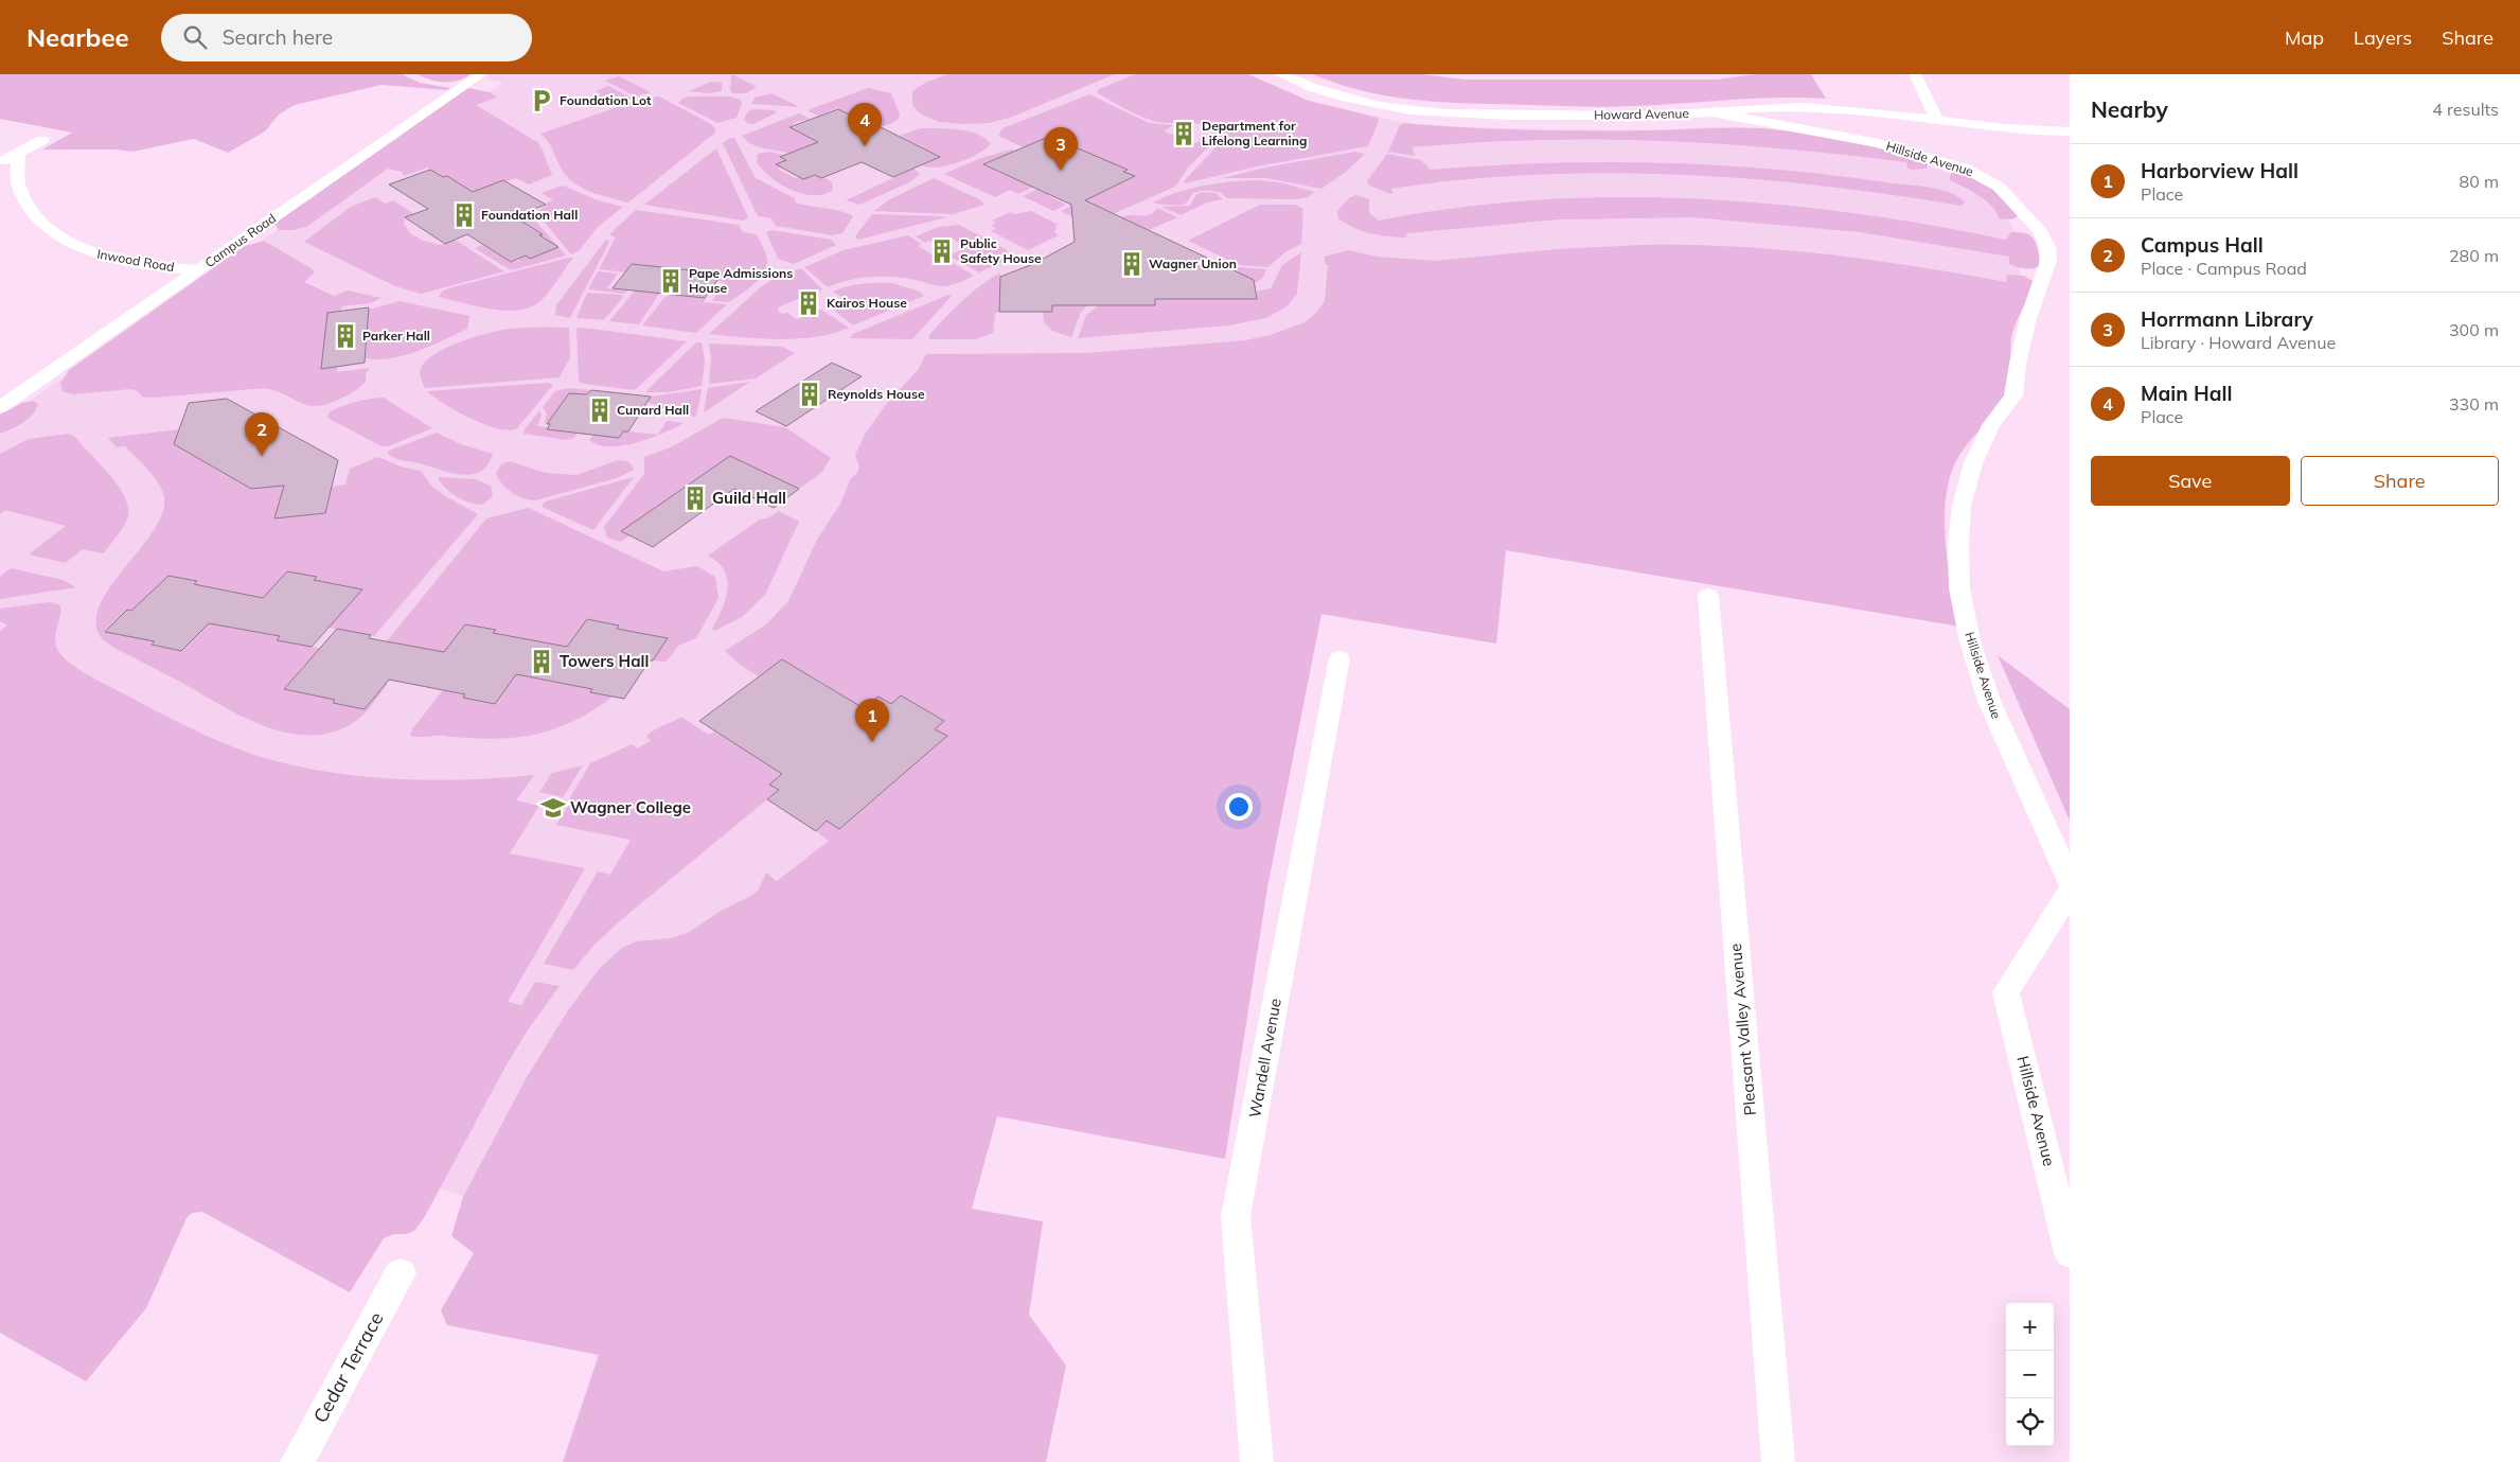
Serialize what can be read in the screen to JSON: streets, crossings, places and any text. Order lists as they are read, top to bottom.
{
  "streets": {
    "street": [
      "Howard Avenue",
      "Hillside Avenue",
      "Campus Road",
      "Inwood Road",
      "Pleasant Valley Avenue",
      "Wandell Avenue",
      "Cedar Terrace"
    ]
  },
  "crossings": [
    ["Howard Avenue", "Hillside Avenue"],
    ["Campus Road", "Inwood Road"]
  ],
  "places": {
    "parking": ["Foundation Lot"],
    "building": [
      "Department for Lifelong Learning",
      "Foundation Hall",
      "Public Safety House",
      "Wagner Union",
      "Pape Admissions House",
      "Kairos House",
      "Parker Hall",
      "Reynolds House",
      "Cunard Hall",
      "Guild Hall",
      "Towers Hall"
    ],
    "school or university": ["Wagner College"]
  },
  "page": {
    "header": "Nearbee",
    "search": "Search here",
    "nav": ["Map", "Layers", "Share"],
    "heading": ["Nearby", "4 results"],
    "pins": [
      "4",
      "3",
      "2",
      "1"
    ],
    "list": [
      {
        "mark": "1",
        "name": "Harborview Hall",
        "note": "Place",
        "value": "80 m"
      },
      {
        "mark": "2",
        "name": "Campus Hall",
        "note": "Place · Campus Road",
        "value": "280 m"
      },
      {
        "mark": "3",
        "name": "Horrmann Library",
        "note": "Library · Howard Avenue",
        "value": "300 m"
      },
      {
        "mark": "4",
        "name": "Main Hall",
        "note": "Place",
        "value": "330 m"
      }
    ],
    "buttons": ["Save", "Share"],
    "map_buttons": ["+", "−"]
  }
}
